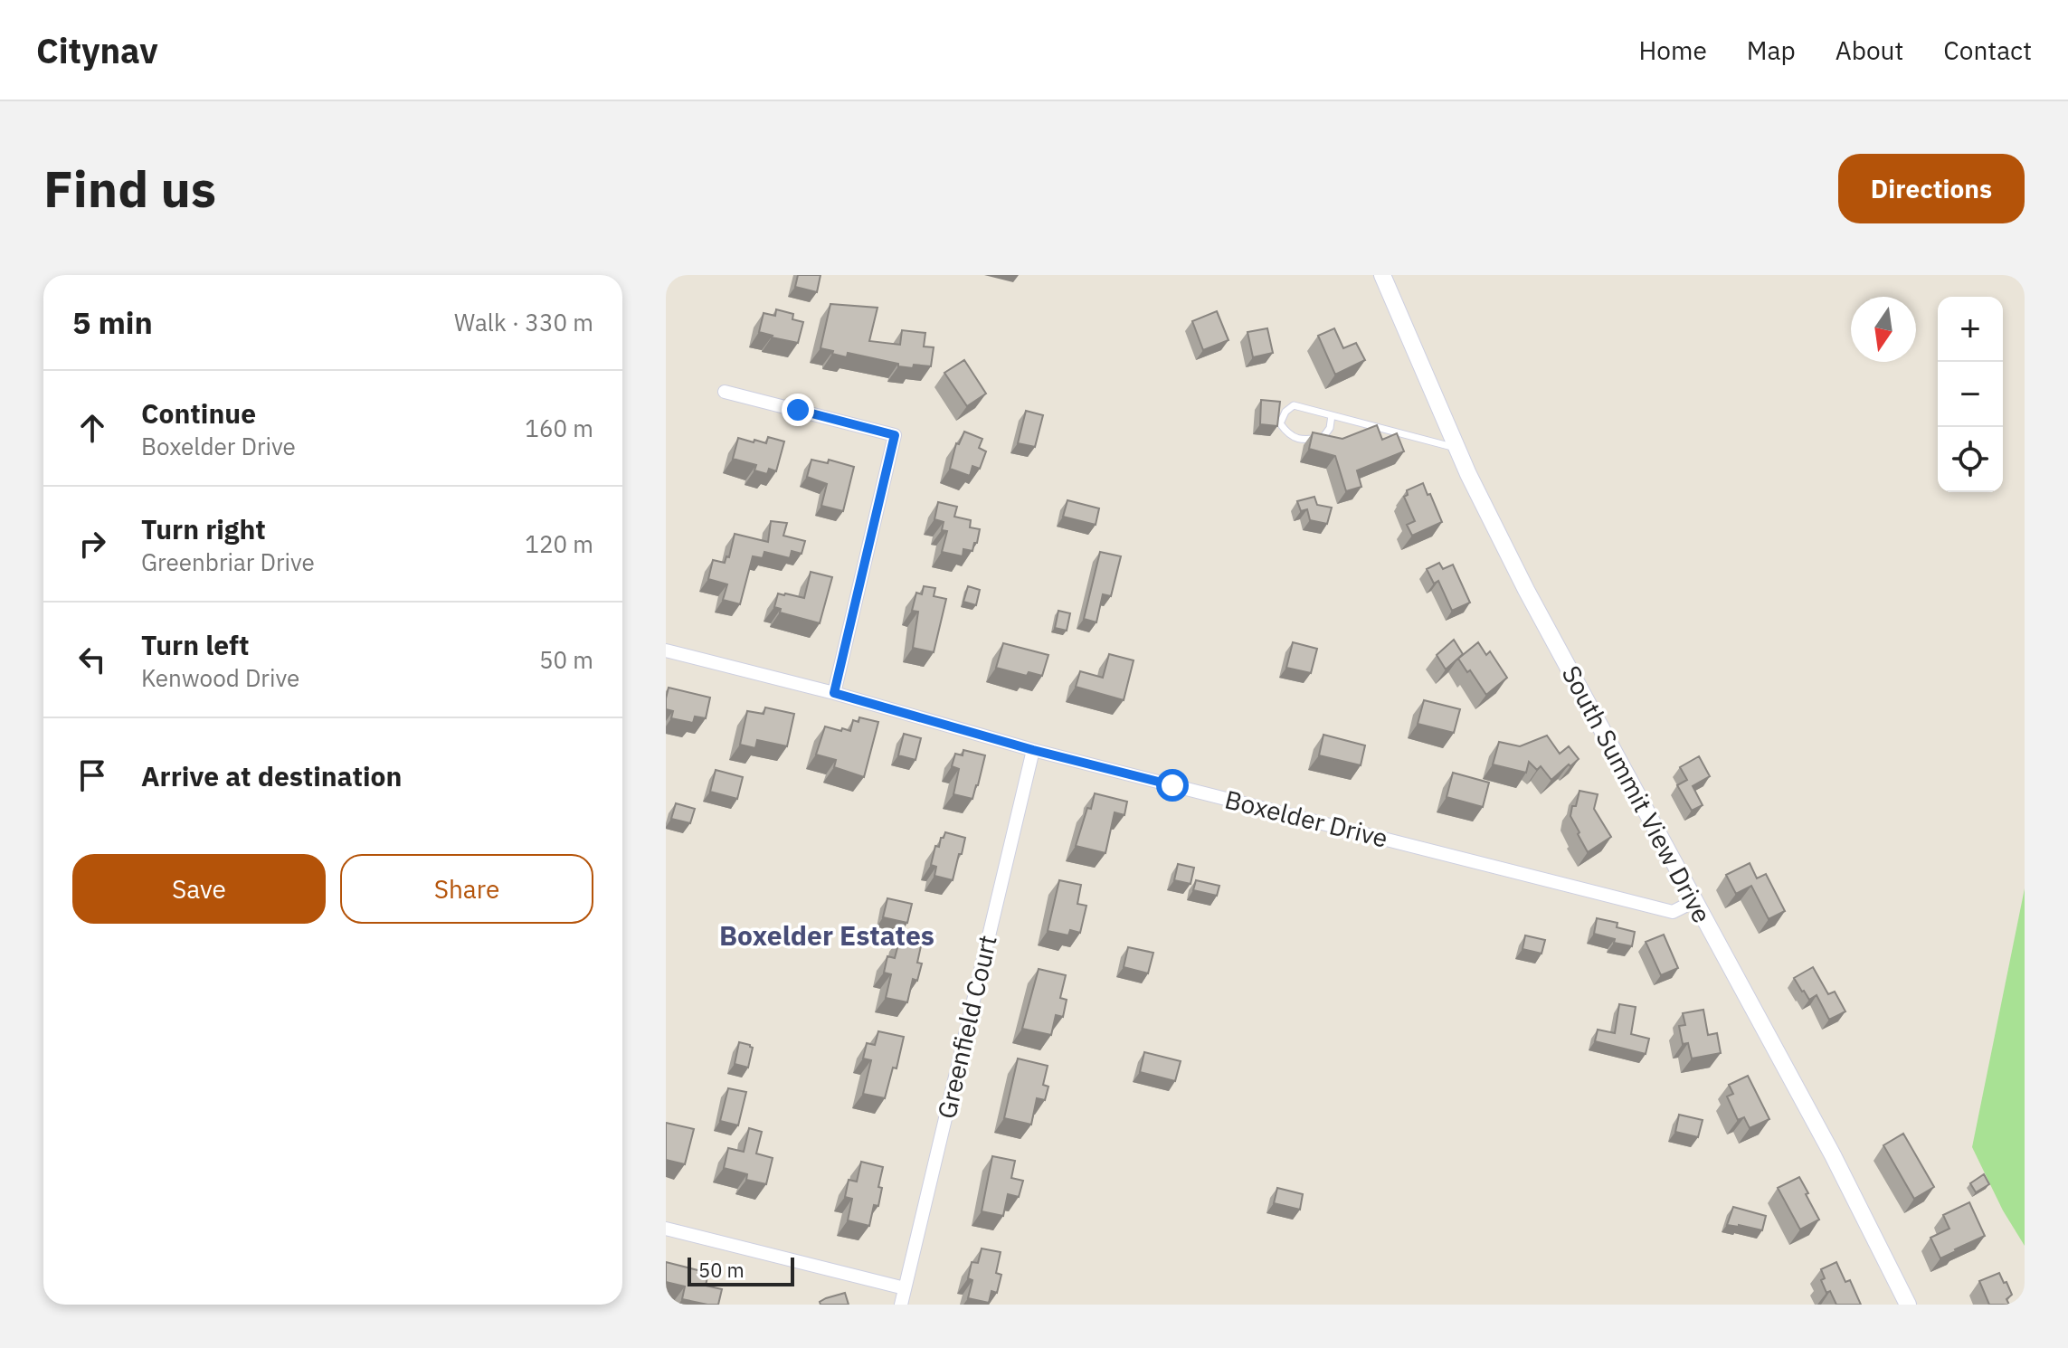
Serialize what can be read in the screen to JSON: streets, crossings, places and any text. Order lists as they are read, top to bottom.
{
  "streets": {
    "street": ["South Summit View Drive", "Boxelder Drive", "Greenfield Court"]
  },
  "crossings": [
    ["South Summit View Drive", "Boxelder Drive"],
    ["Boxelder Drive", "Greenfield Court"]
  ],
  "districts": ["Boxelder Estates"],
  "scale_bar": "50 m",
  "north": "bottom",
  "page": {
    "header": "Citynav",
    "nav": [
      "Home",
      "Map",
      "About",
      "Contact"
    ],
    "buttons": [
      "Directions",
      ["Save", "Share"]
    ],
    "title": "Find us",
    "heading": ["5 min", "Walk · 330 m"],
    "map_buttons": ["+", "−"],
    "list": [
      ["Continue", "Boxelder Drive", "160 m"],
      ["Turn right", "Greenbriar Drive", "120 m"],
      ["Turn left", "Kenwood Drive", "50 m"],
      "Arrive at destination"
    ],
    "scale": "50 m"
  }
}
